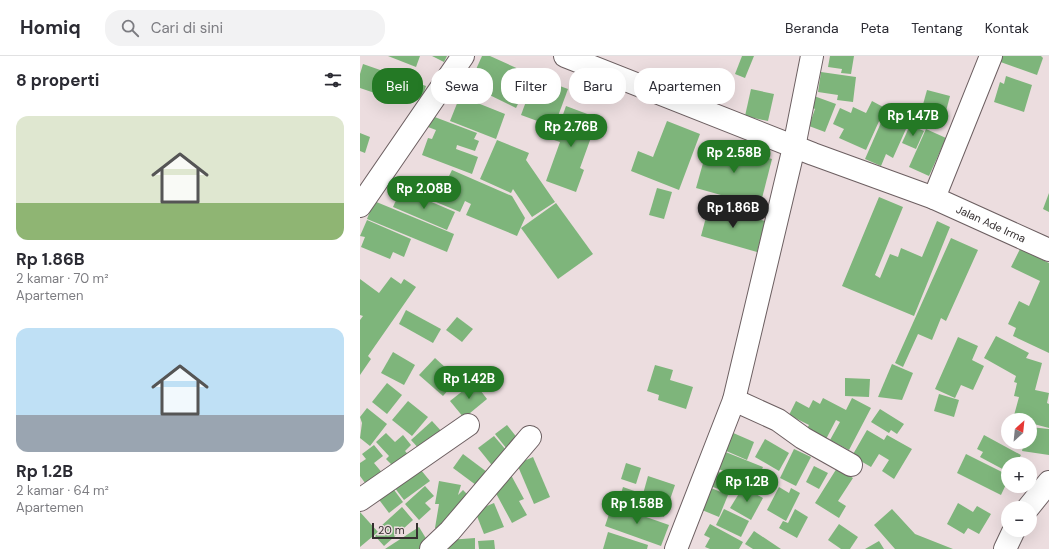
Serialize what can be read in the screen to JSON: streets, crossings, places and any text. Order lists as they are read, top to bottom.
{
  "streets": {
    "street": ["Jalan Ade Irma"]
  },
  "scale_bar": "20 m",
  "north": "top right",
  "page": {
    "header": "Homiq",
    "search": "Cari di sini",
    "nav": [
      "Beranda",
      "Peta",
      "Tentang",
      "Kontak"
    ],
    "heading": "8 properti",
    "chip": [
      "Beli",
      "Sewa",
      "Filter",
      "Baru",
      "Apartemen"
    ],
    "price": [
      "Rp 1.47B",
      "Rp 2.76B",
      "Rp 2.58B",
      "Rp 2.08B",
      "Rp 1.86B",
      "Rp 1.42B",
      "Rp 1.2B",
      "Rp 1.58B"
    ],
    "list": [
      {
        "name": "Rp 1.86B",
        "note": "2 kamar · 70 m² · Apartemen"
      },
      {
        "name": "Rp 1.2B",
        "note": "2 kamar · 64 m² · Apartemen"
      }
    ],
    "map_buttons": ["+", "−"],
    "scale": "20 m"
  }
}
